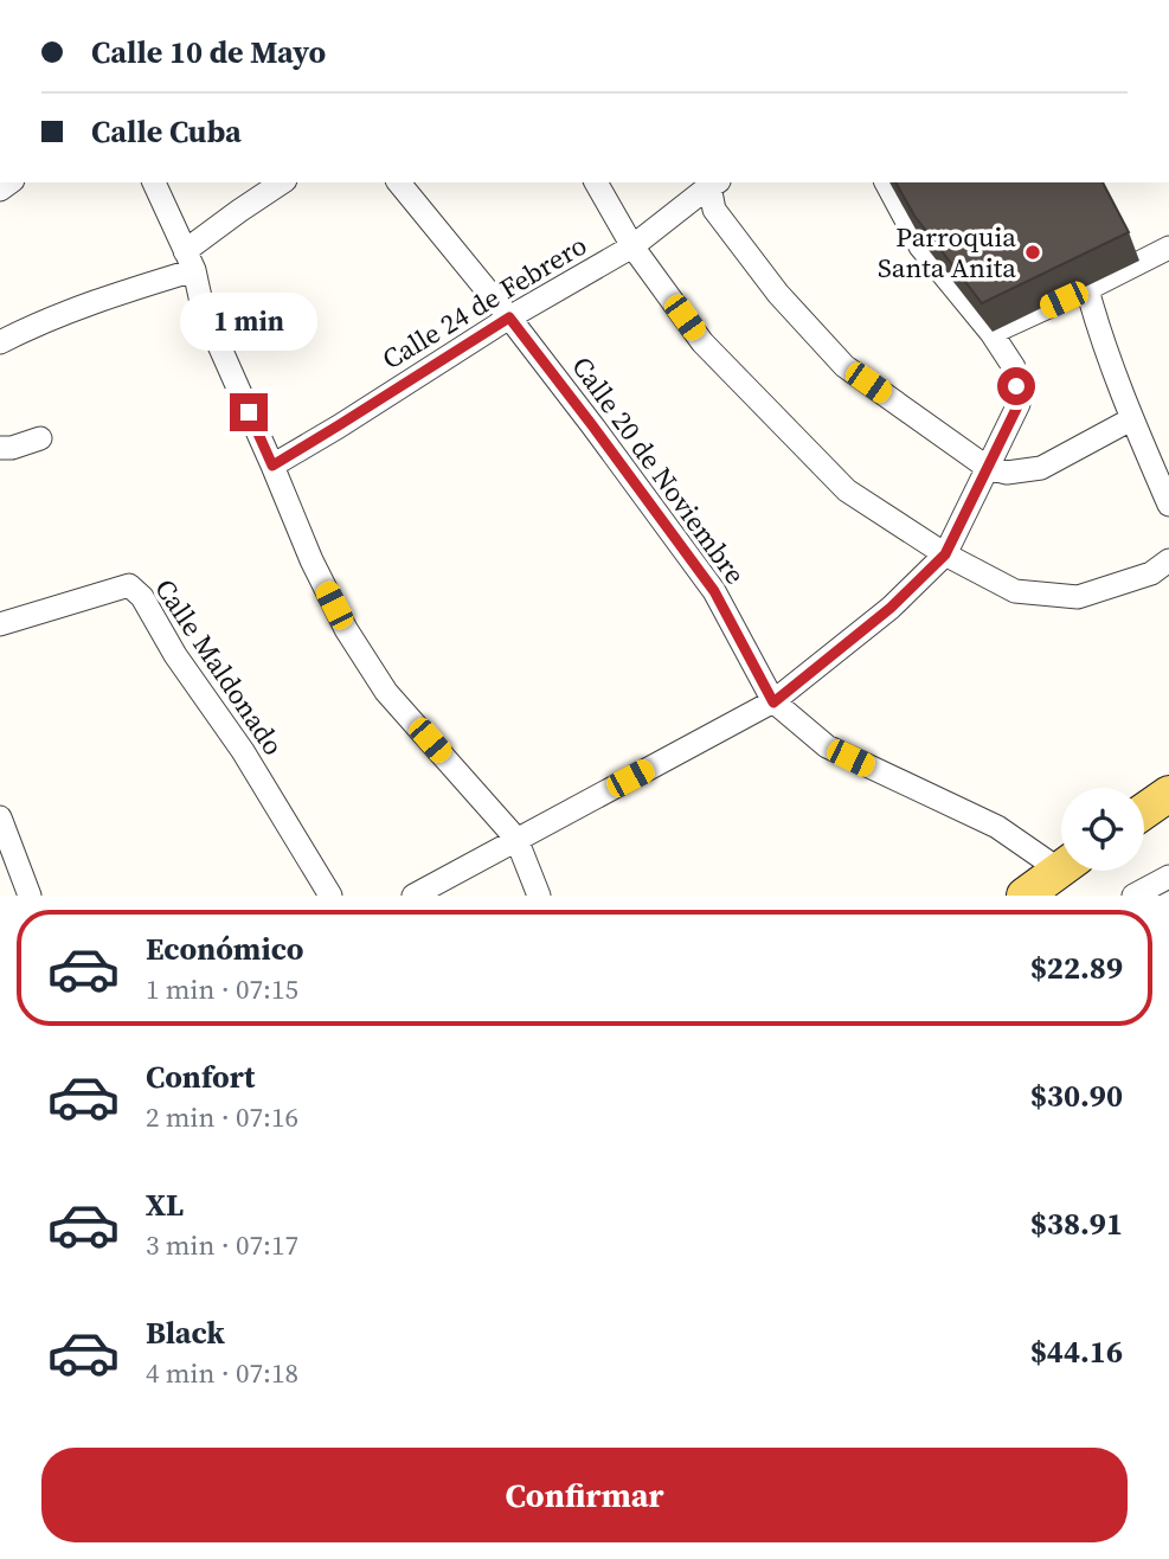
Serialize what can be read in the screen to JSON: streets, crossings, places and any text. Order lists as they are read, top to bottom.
{
  "streets": {
    "street": ["Calle 24 de Febrero", "Calle 20 de Noviembre", "Calle Maldonado"]
  },
  "crossings": [
    ["Calle 24 de Febrero", "Calle 20 de Noviembre"]
  ],
  "places": ["Parroquia Santa Anita"],
  "page": {
    "banner": ["Calle 10 de Mayo", "Calle Cuba"],
    "bubble": "1 min",
    "list": [
      {
        "name": "Económico",
        "note": "1 min · 07:15",
        "value": "$22.89"
      },
      {
        "name": "Confort",
        "note": "2 min · 07:16",
        "value": "$30.90"
      },
      {
        "name": "XL",
        "note": "3 min · 07:17",
        "value": "$38.91"
      },
      {
        "name": "Black",
        "note": "4 min · 07:18",
        "value": "$44.16"
      }
    ],
    "buttons": "Confirmar"
  }
}
